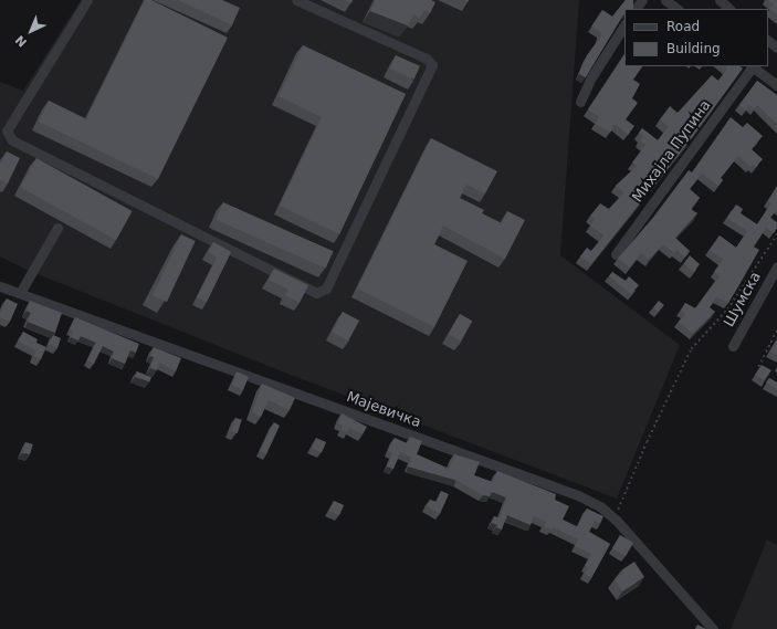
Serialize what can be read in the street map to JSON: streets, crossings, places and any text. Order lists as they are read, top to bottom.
{
  "streets": {
    "street": ["Михајла Пупина", "Шумска", "Мајевичка"]
  },
  "legend": ["Road", "Building"],
  "north": "bottom left"
}
